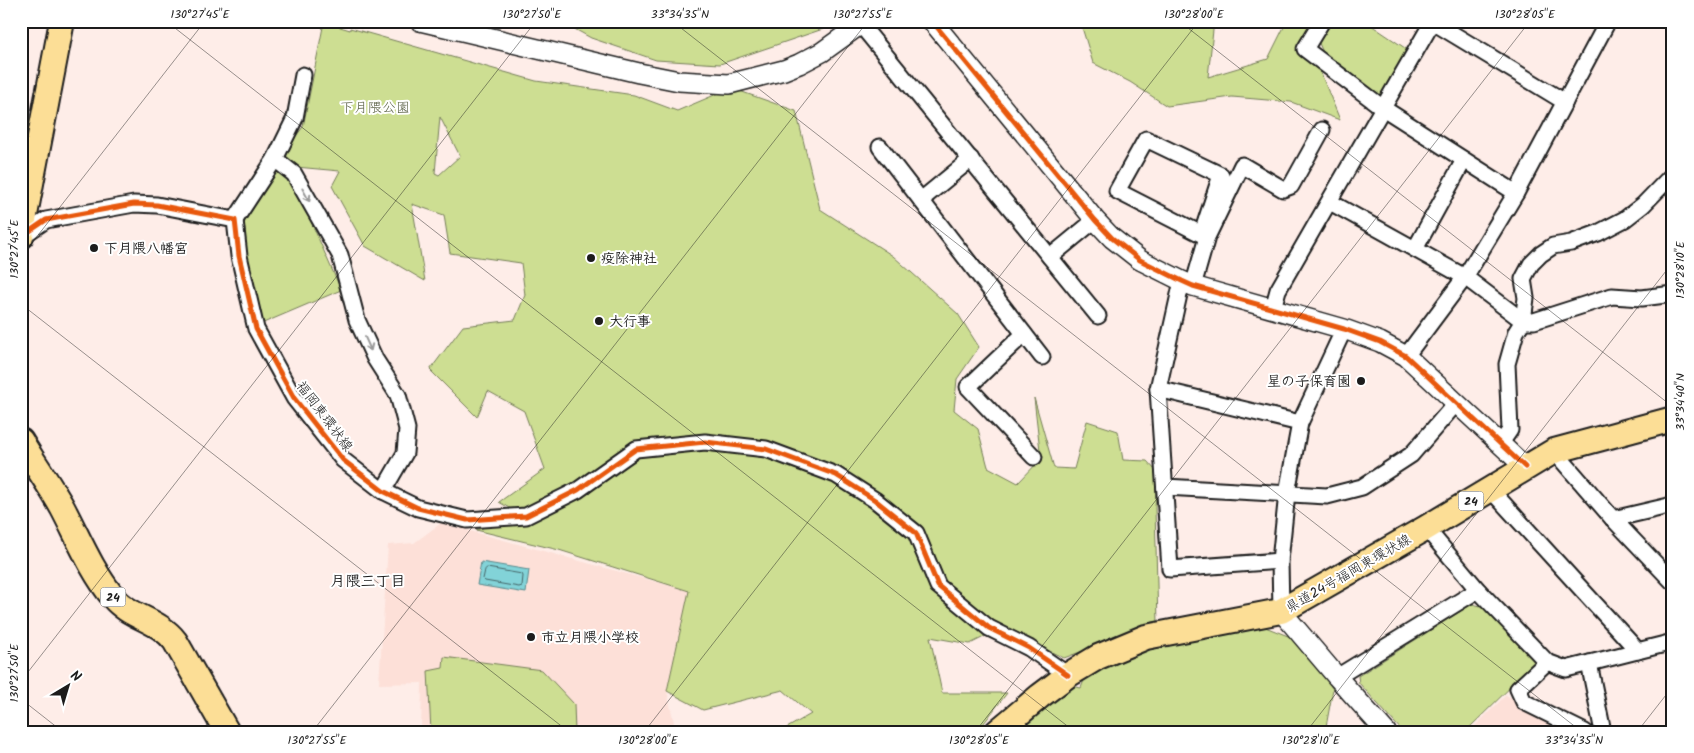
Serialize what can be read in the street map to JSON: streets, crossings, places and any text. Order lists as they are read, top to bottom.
{
  "streets": {
    "main road": ["24", "県道24号福岡東環状線"],
    "street": ["福岡東環状線"]
  },
  "crossings": [
    ["福岡東環状線", "県道24号福岡東環状線"]
  ],
  "districts": ["月隈三丁目"],
  "parks": ["下月隈公園"],
  "places": [
    "下月隈八幡宮",
    "疫除神社",
    "大行事",
    "星の子保育園",
    "市立月隈小学校"
  ],
  "north": "top right",
  "coordinates": [
    "130°27'45\"E",
    "130°27'50\"E",
    "33°34'35\"N",
    "130°27'55\"E",
    "130°28'00\"E",
    "130°28'05\"E",
    "130°28'10\"E",
    "33°34'40\"N"
  ]
}
